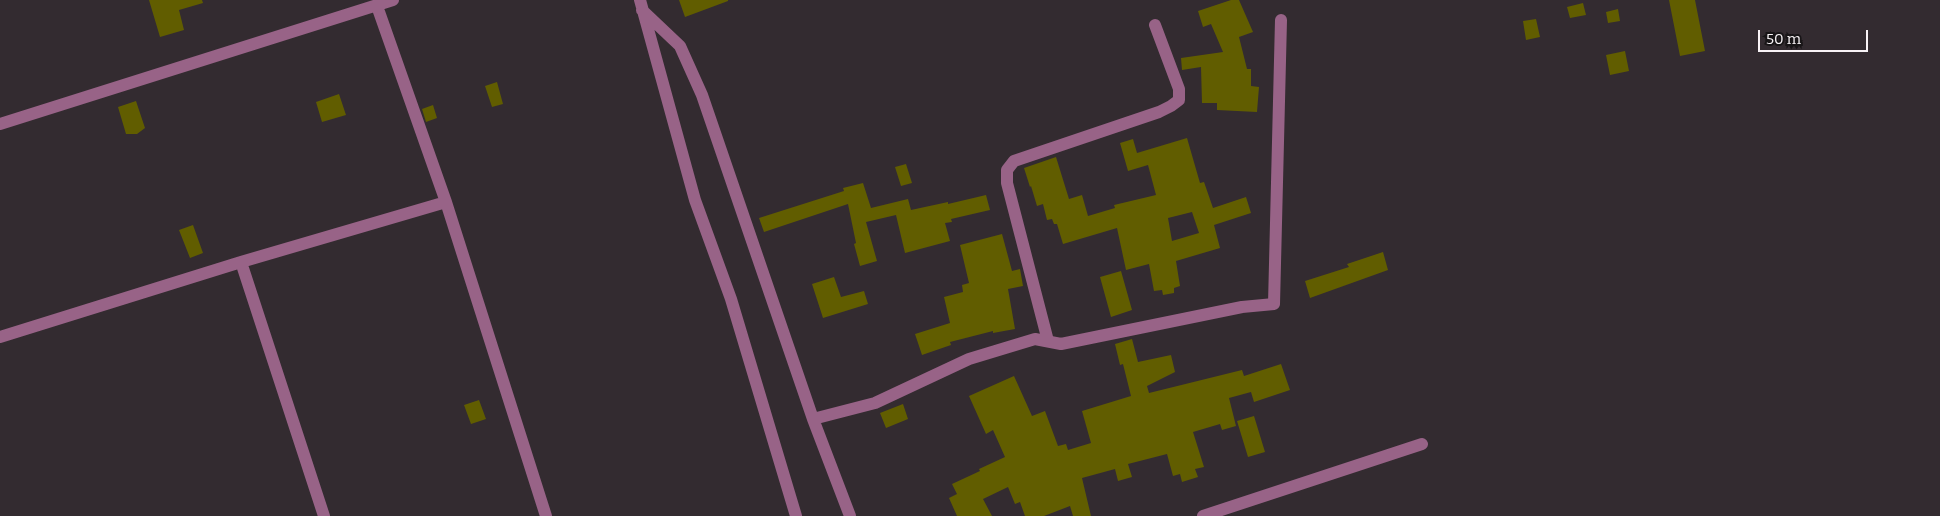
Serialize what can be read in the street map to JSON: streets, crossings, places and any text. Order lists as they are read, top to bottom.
{
  "scale_bar": "50 m"
}
